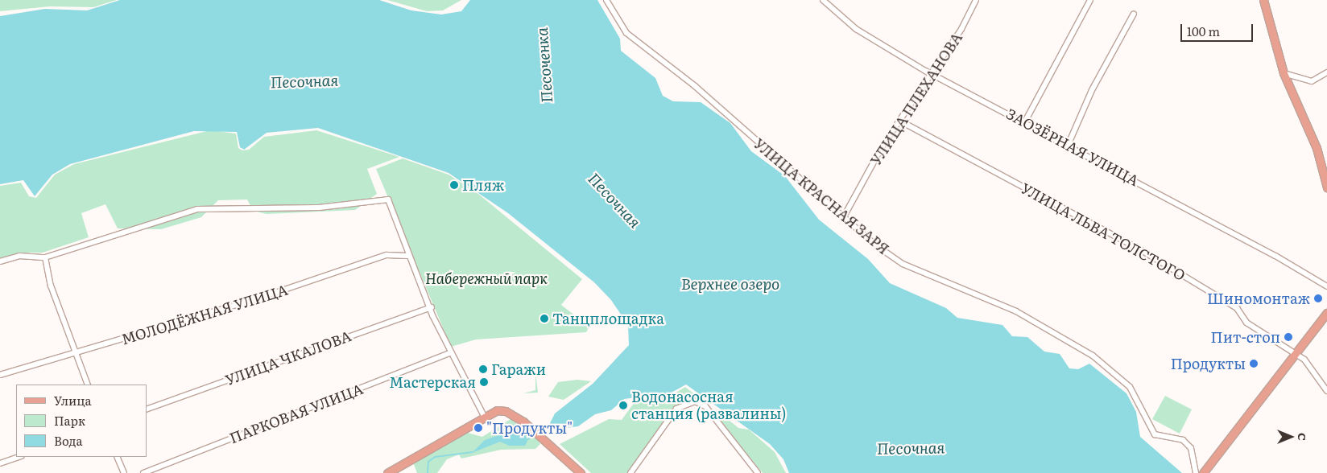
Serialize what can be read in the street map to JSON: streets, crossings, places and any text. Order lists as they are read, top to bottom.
{
  "streets": {
    "street": [
      "УЛИЦА ПЛЕХАНОВА",
      "ЗАОЗЁРНАЯ УЛИЦА",
      "УЛИЦА КРАСНАЯ ЗАРЯ",
      "УЛИЦА ЛЬВА ТОЛСТОГО",
      "МОЛОДЁЖНАЯ УЛИЦА",
      "УЛИЦА ЧКАЛОВА",
      "ПАРКОВАЯ УЛИЦА"
    ]
  },
  "crossings": [
    ["УЛИЦА ПЛЕХАНОВА", "ЗАОЗЁРНАЯ УЛИЦА"],
    ["УЛИЦА ПЛЕХАНОВА", "УЛИЦА КРАСНАЯ ЗАРЯ"],
    ["УЛИЦА ПЛЕХАНОВА", "УЛИЦА ЛЬВА ТОЛСТОГО"]
  ],
  "water": ["Песоченка", "Песочная", "Верхнее озеро"],
  "parks": ["Набережный парк"],
  "places": [
    "Пляж",
    "Шиномонтаж",
    "Танцплощадка",
    "Пит-стоп",
    "Продукты",
    "Гаражи",
    "Мастерская",
    "Водонасосная станция (развалины)",
    "\"Продукты\""
  ],
  "legend": ["Улица", "Парк", "Вода"],
  "scale_bar": "100 m",
  "north": "right"
}
